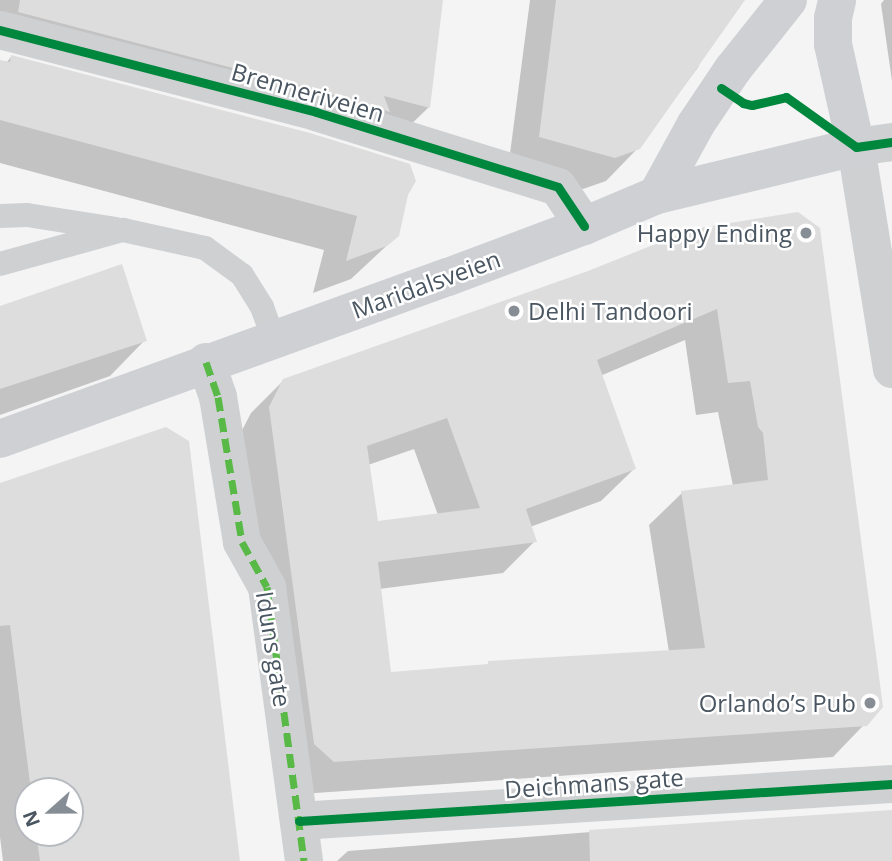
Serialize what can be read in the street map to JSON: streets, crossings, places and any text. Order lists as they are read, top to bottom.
{
  "streets": {
    "main road": ["Maridalsveien"],
    "street": ["Brenneriveien", "Iduns gate", "Deichmans gate"]
  },
  "crossings": [
    ["Brenneriveien", "Maridalsveien"],
    ["Maridalsveien", "Iduns gate"],
    ["Iduns gate", "Deichmans gate"]
  ],
  "places": ["Happy Ending", "Delhi Tandoori", "Orlando’s Pub"],
  "north": "left"
}
